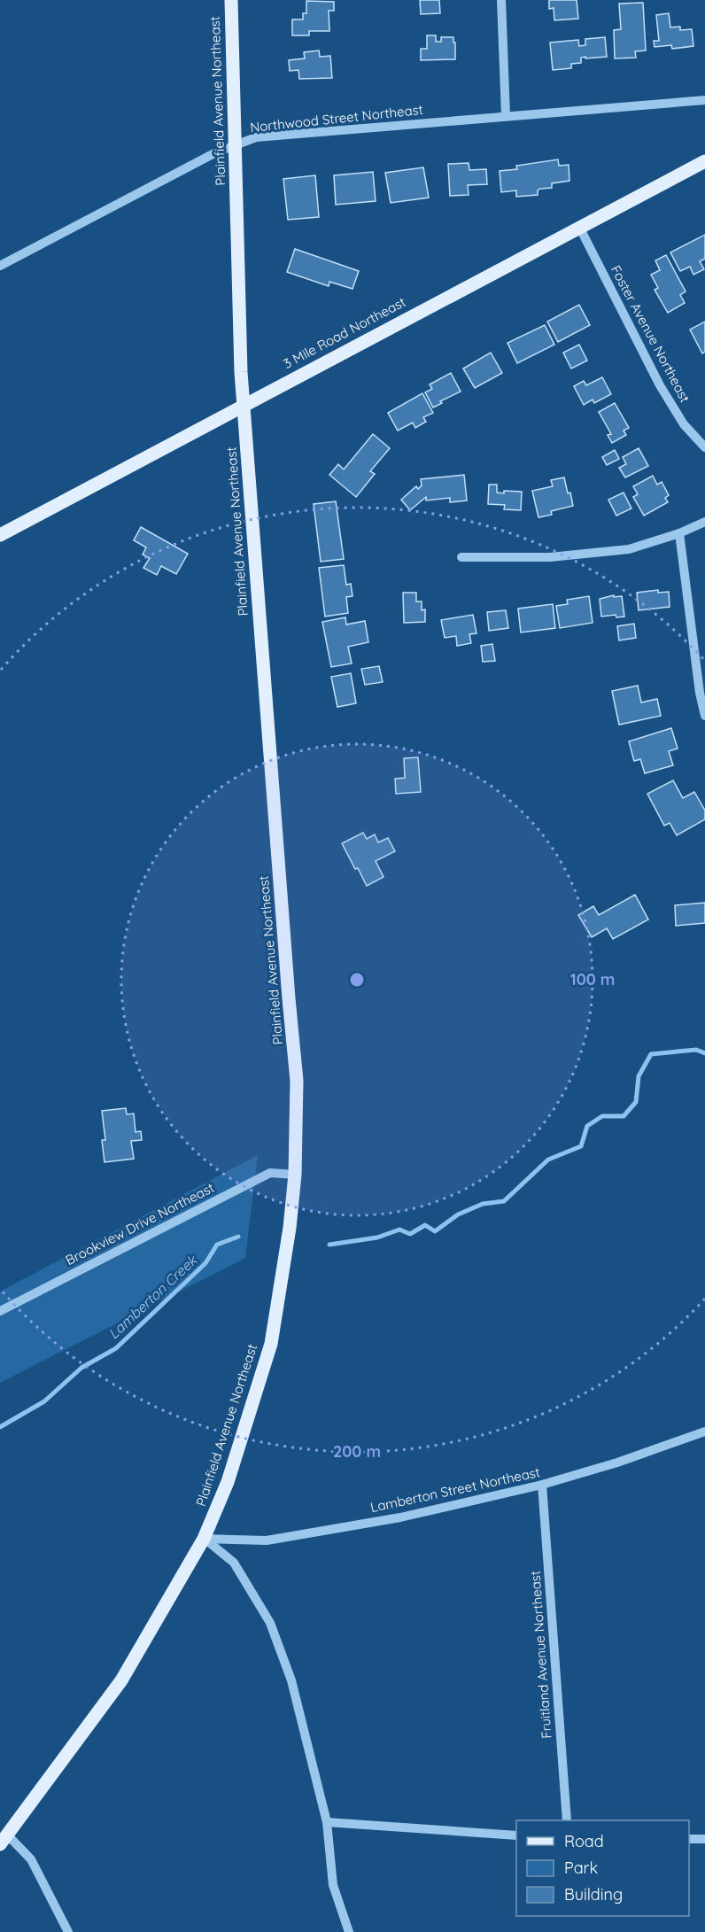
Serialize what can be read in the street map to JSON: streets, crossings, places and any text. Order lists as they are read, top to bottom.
{
  "streets": {
    "main road": ["Plainfield Avenue Northeast", "3 Mile Road Northeast"],
    "street": [
      "Northwood Street Northeast",
      "Foster Avenue Northeast",
      "Brookview Drive Northeast",
      "Lamberton Street Northeast",
      "Fruitland Avenue Northeast"
    ]
  },
  "crossings": [
    ["Plainfield Avenue Northeast", "Northwood Street Northeast"],
    ["Plainfield Avenue Northeast", "3 Mile Road Northeast"],
    ["Plainfield Avenue Northeast", "Brookview Drive Northeast"],
    ["Plainfield Avenue Northeast", "Lamberton Street Northeast"],
    ["3 Mile Road Northeast", "Foster Avenue Northeast"],
    ["Lamberton Street Northeast", "Fruitland Avenue Northeast"]
  ],
  "water": ["Lamberton Creek"],
  "legend": ["Road", "Park", "Building"],
  "rings": ["100 m", "200 m"]
}
